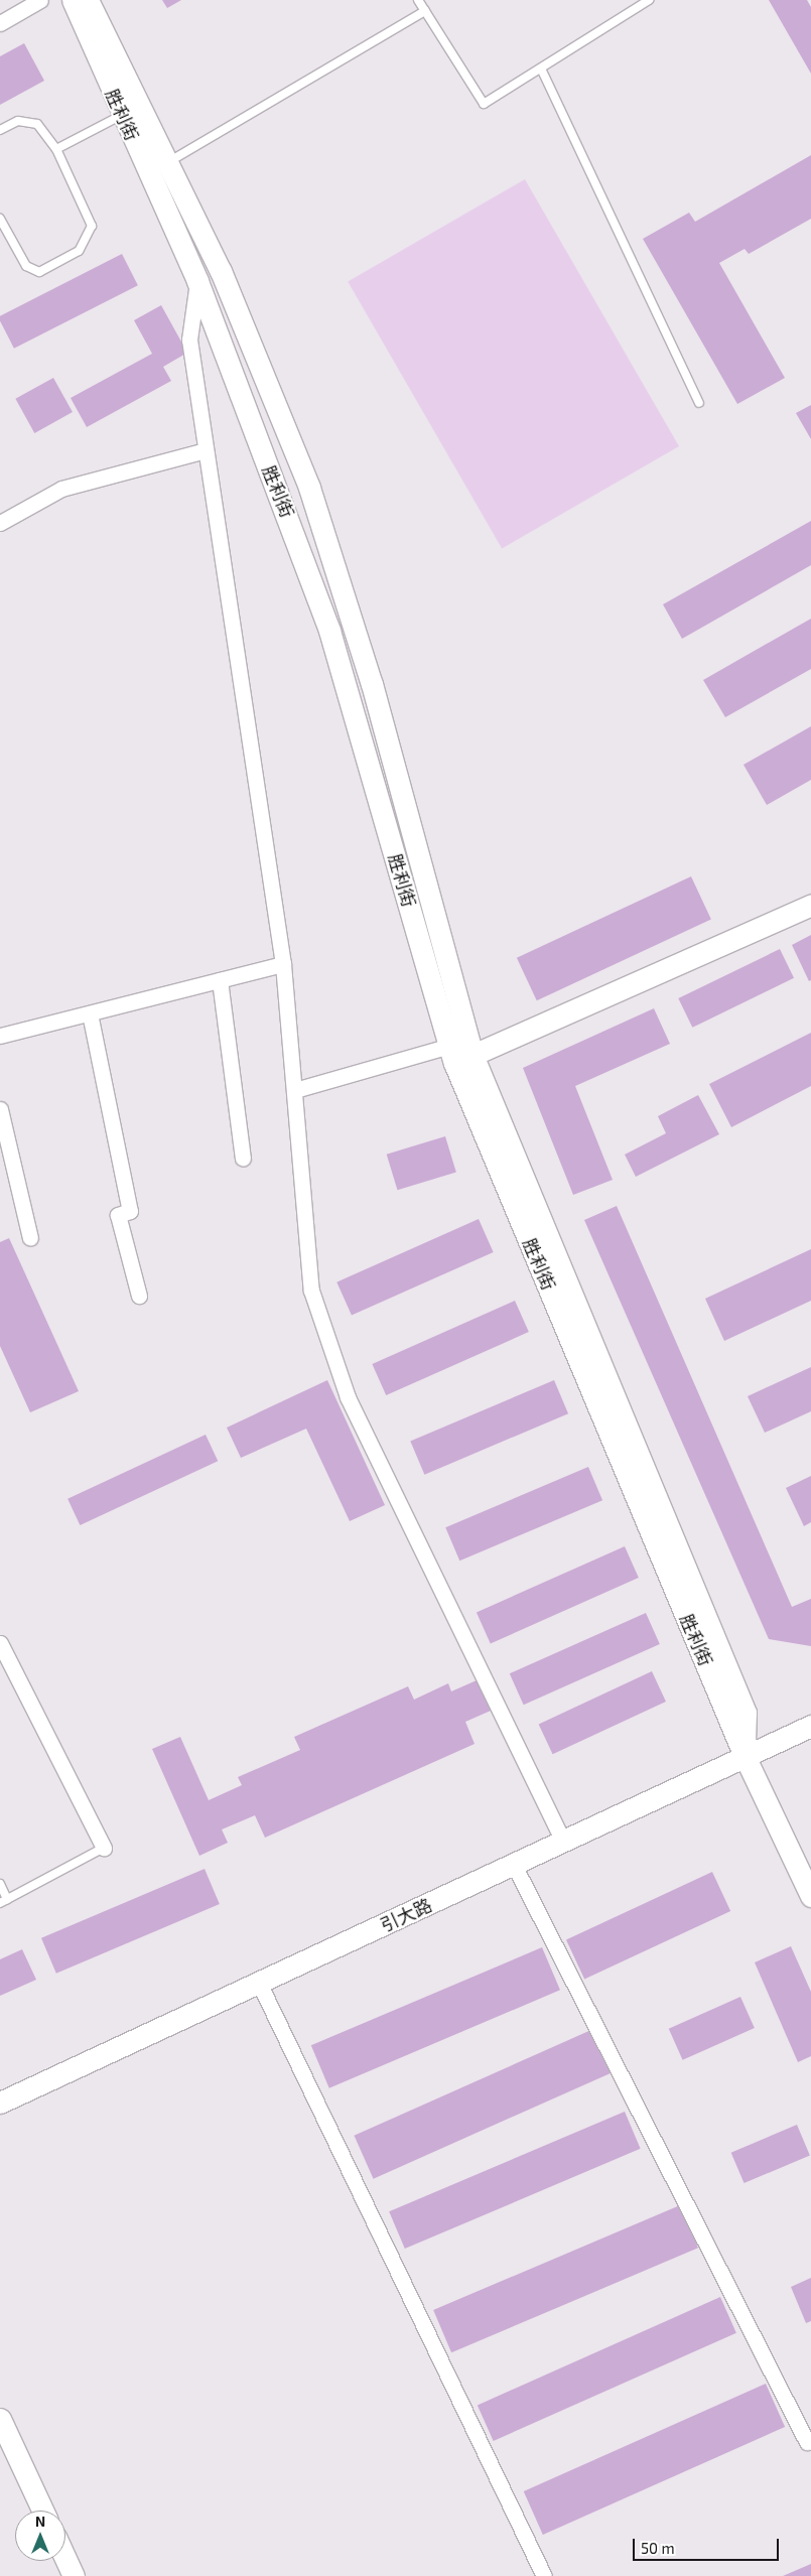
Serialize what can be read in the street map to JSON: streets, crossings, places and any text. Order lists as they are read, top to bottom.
{
  "streets": {
    "street": ["胜利街", "引大路"]
  },
  "crossings": [
    ["胜利街", "引大路"]
  ],
  "scale_bar": "50 m",
  "north": "top"
}
